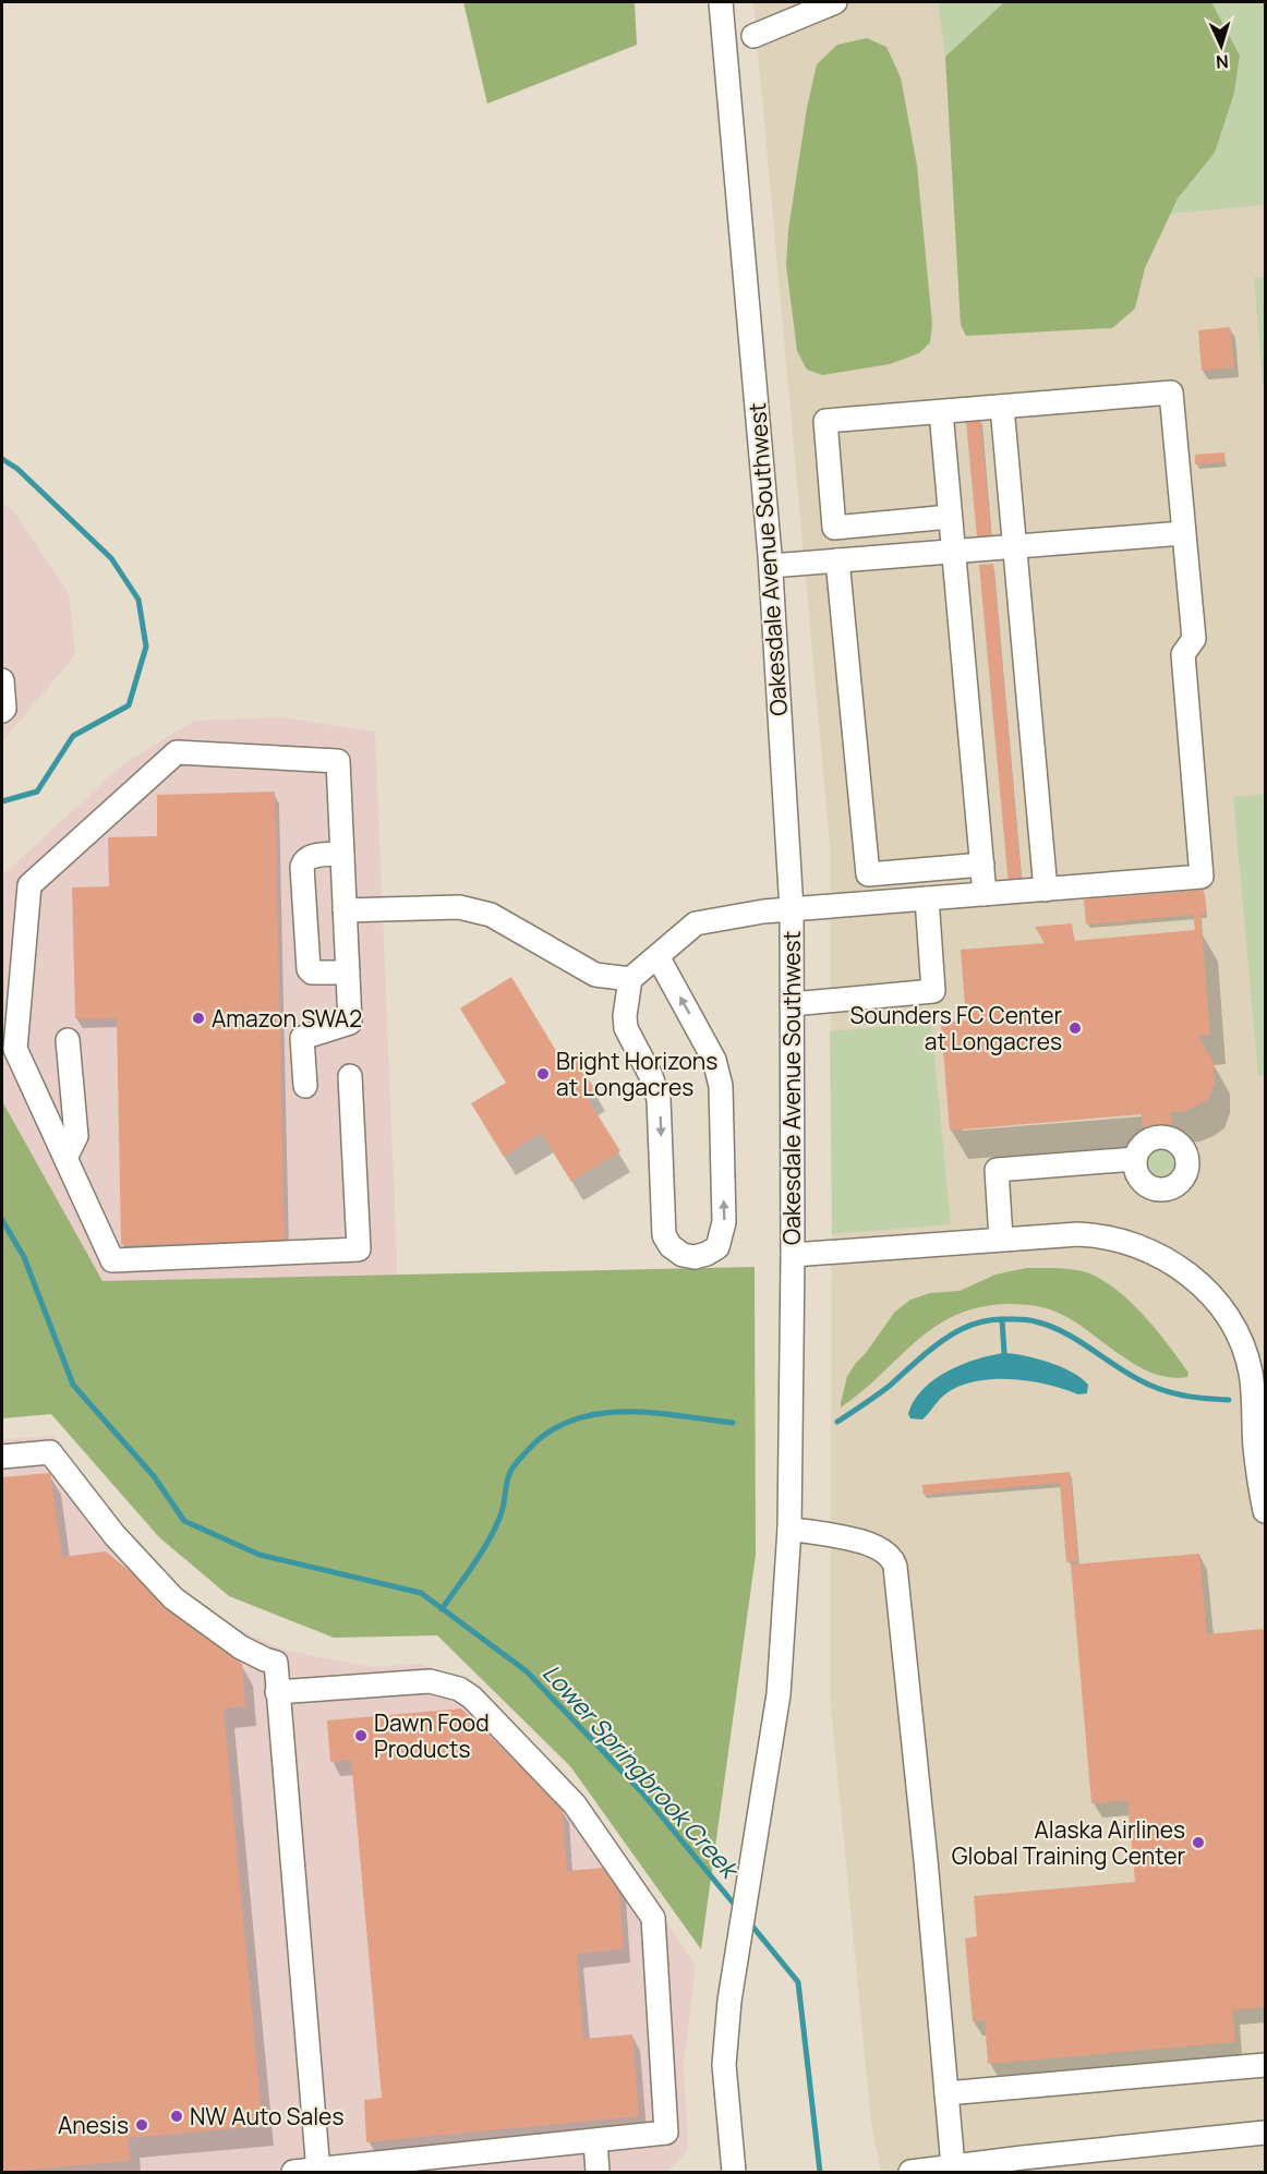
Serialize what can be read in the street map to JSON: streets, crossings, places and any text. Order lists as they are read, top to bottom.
{
  "streets": {
    "street": ["Oakesdale Avenue Southwest"]
  },
  "water": ["Lower Springbrook Creek"],
  "places": [
    "Amazon SWA2",
    "Sounders FC Center at Longacres",
    "Bright Horizons at Longacres",
    "Dawn Food Products",
    "Alaska Airlines Global Training Center",
    "NW Auto Sales",
    "Anesis"
  ],
  "north": "bottom"
}
